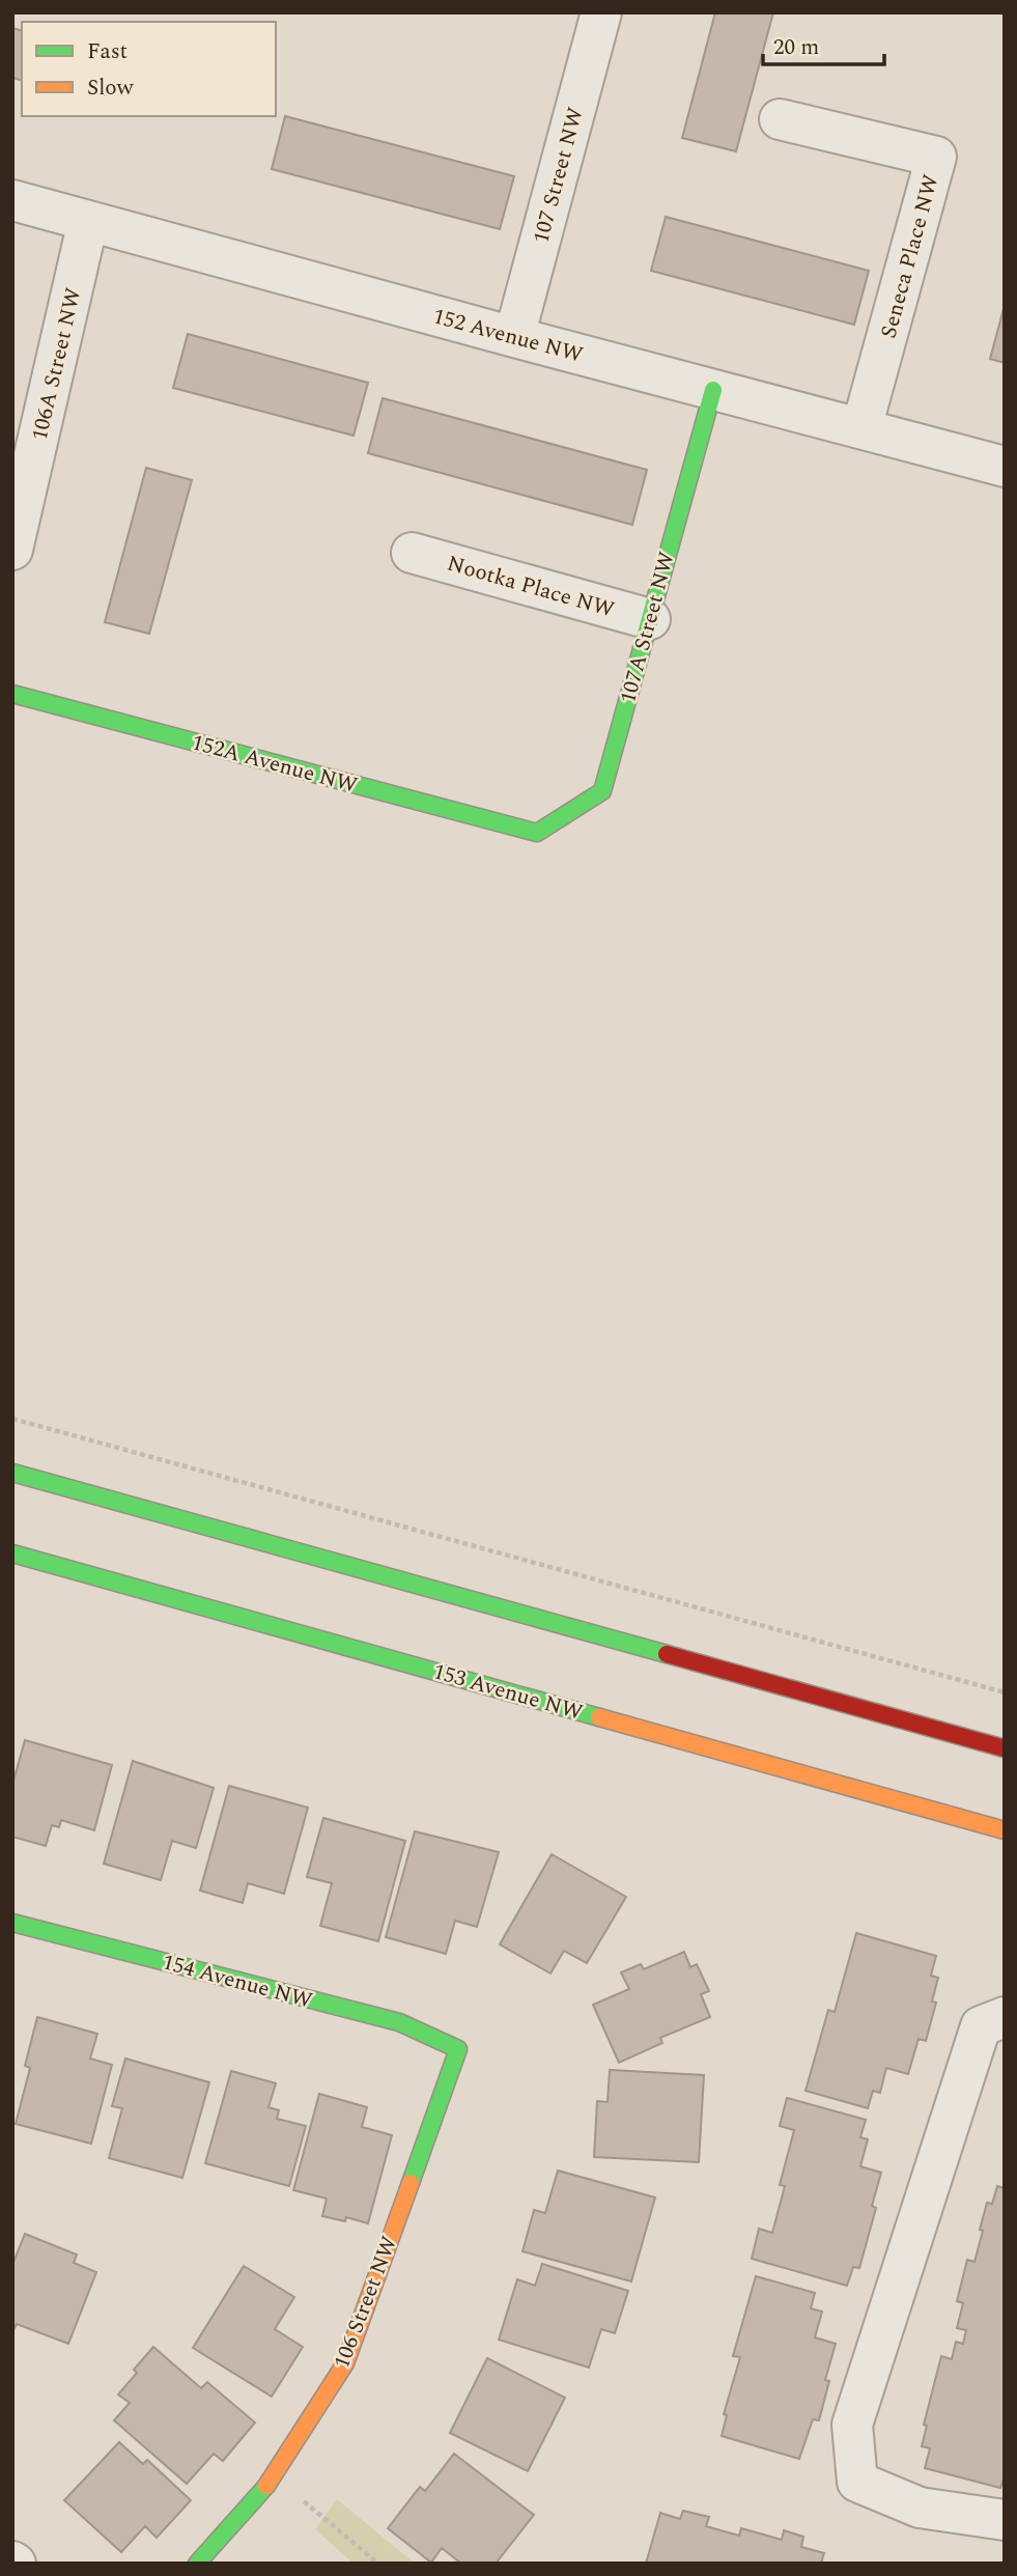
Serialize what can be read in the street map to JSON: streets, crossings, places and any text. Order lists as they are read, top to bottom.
{
  "streets": {
    "street": [
      "107 Street NW",
      "Seneca Place NW",
      "152 Avenue NW",
      "106A Street NW",
      "Nootka Place NW",
      "107A Street NW",
      "152A Avenue NW",
      "153 Avenue NW",
      "154 Avenue NW",
      "106 Street NW"
    ]
  },
  "crossings": [
    ["107 Street NW", "152 Avenue NW"],
    ["Seneca Place NW", "152 Avenue NW"],
    ["152 Avenue NW", "106A Street NW"],
    ["152 Avenue NW", "107A Street NW"],
    ["Nootka Place NW", "107A Street NW"],
    ["107A Street NW", "152A Avenue NW"],
    ["154 Avenue NW", "106 Street NW"]
  ],
  "legend": ["Fast", "Slow"],
  "scale_bar": "20 m"
}
